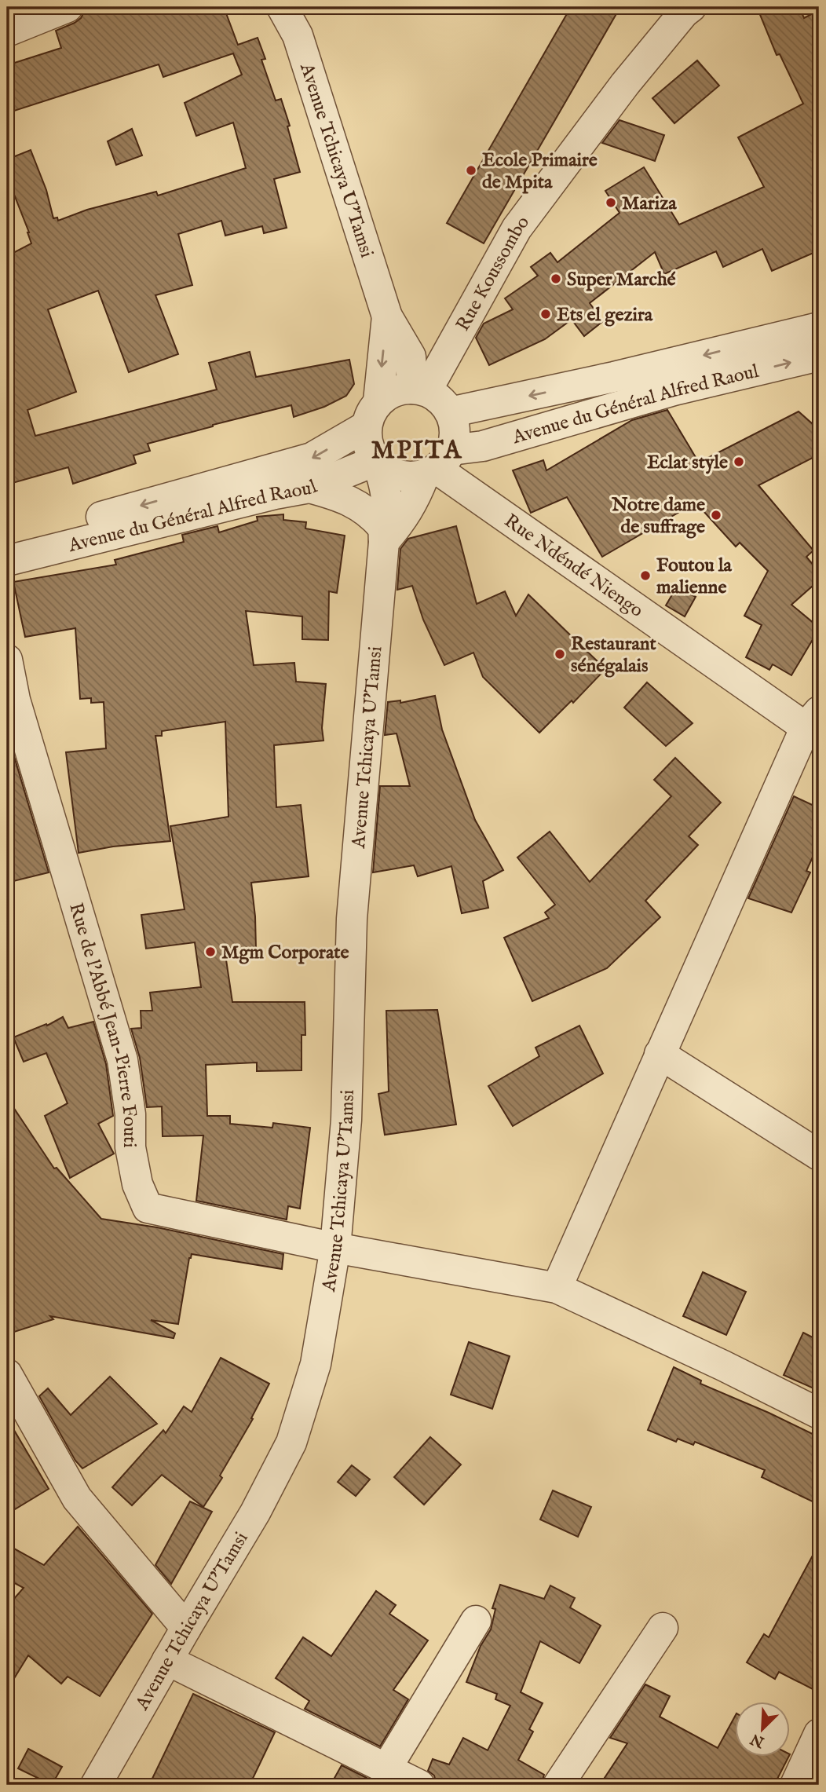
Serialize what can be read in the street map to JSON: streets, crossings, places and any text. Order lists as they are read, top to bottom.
{
  "streets": {
    "street": [
      "Avenue Tchicaya U'Tamsi",
      "Rue Koussombo",
      "Avenue du Général Alfred Raoul",
      "Rue Ndéndé Niengo",
      "Rue de l'Abbé Jean-Pierre Fouti"
    ]
  },
  "crossings": [
    ["Avenue Tchicaya U'Tamsi", "Rue Koussombo"],
    ["Avenue Tchicaya U'Tamsi", "Avenue du Général Alfred Raoul"],
    ["Avenue Tchicaya U'Tamsi", "Rue Ndéndé Niengo"],
    ["Avenue Tchicaya U'Tamsi", "Rue de l'Abbé Jean-Pierre Fouti"],
    ["Rue Koussombo", "Avenue du Général Alfred Raoul"],
    ["Rue Koussombo", "Rue Ndéndé Niengo"],
    ["Avenue du Général Alfred Raoul", "Rue Ndéndé Niengo"]
  ],
  "districts": ["MPITA"],
  "places": [
    "Ecole Primaire de Mpita",
    "Mariza",
    "Super Marché",
    "Ets el gezira",
    "Eclat style",
    "Notre dame de suffrage",
    "Foutou la malienne",
    "Restaurant sénégalais",
    "Mgm Corporate"
  ],
  "north": "bottom left"
}
